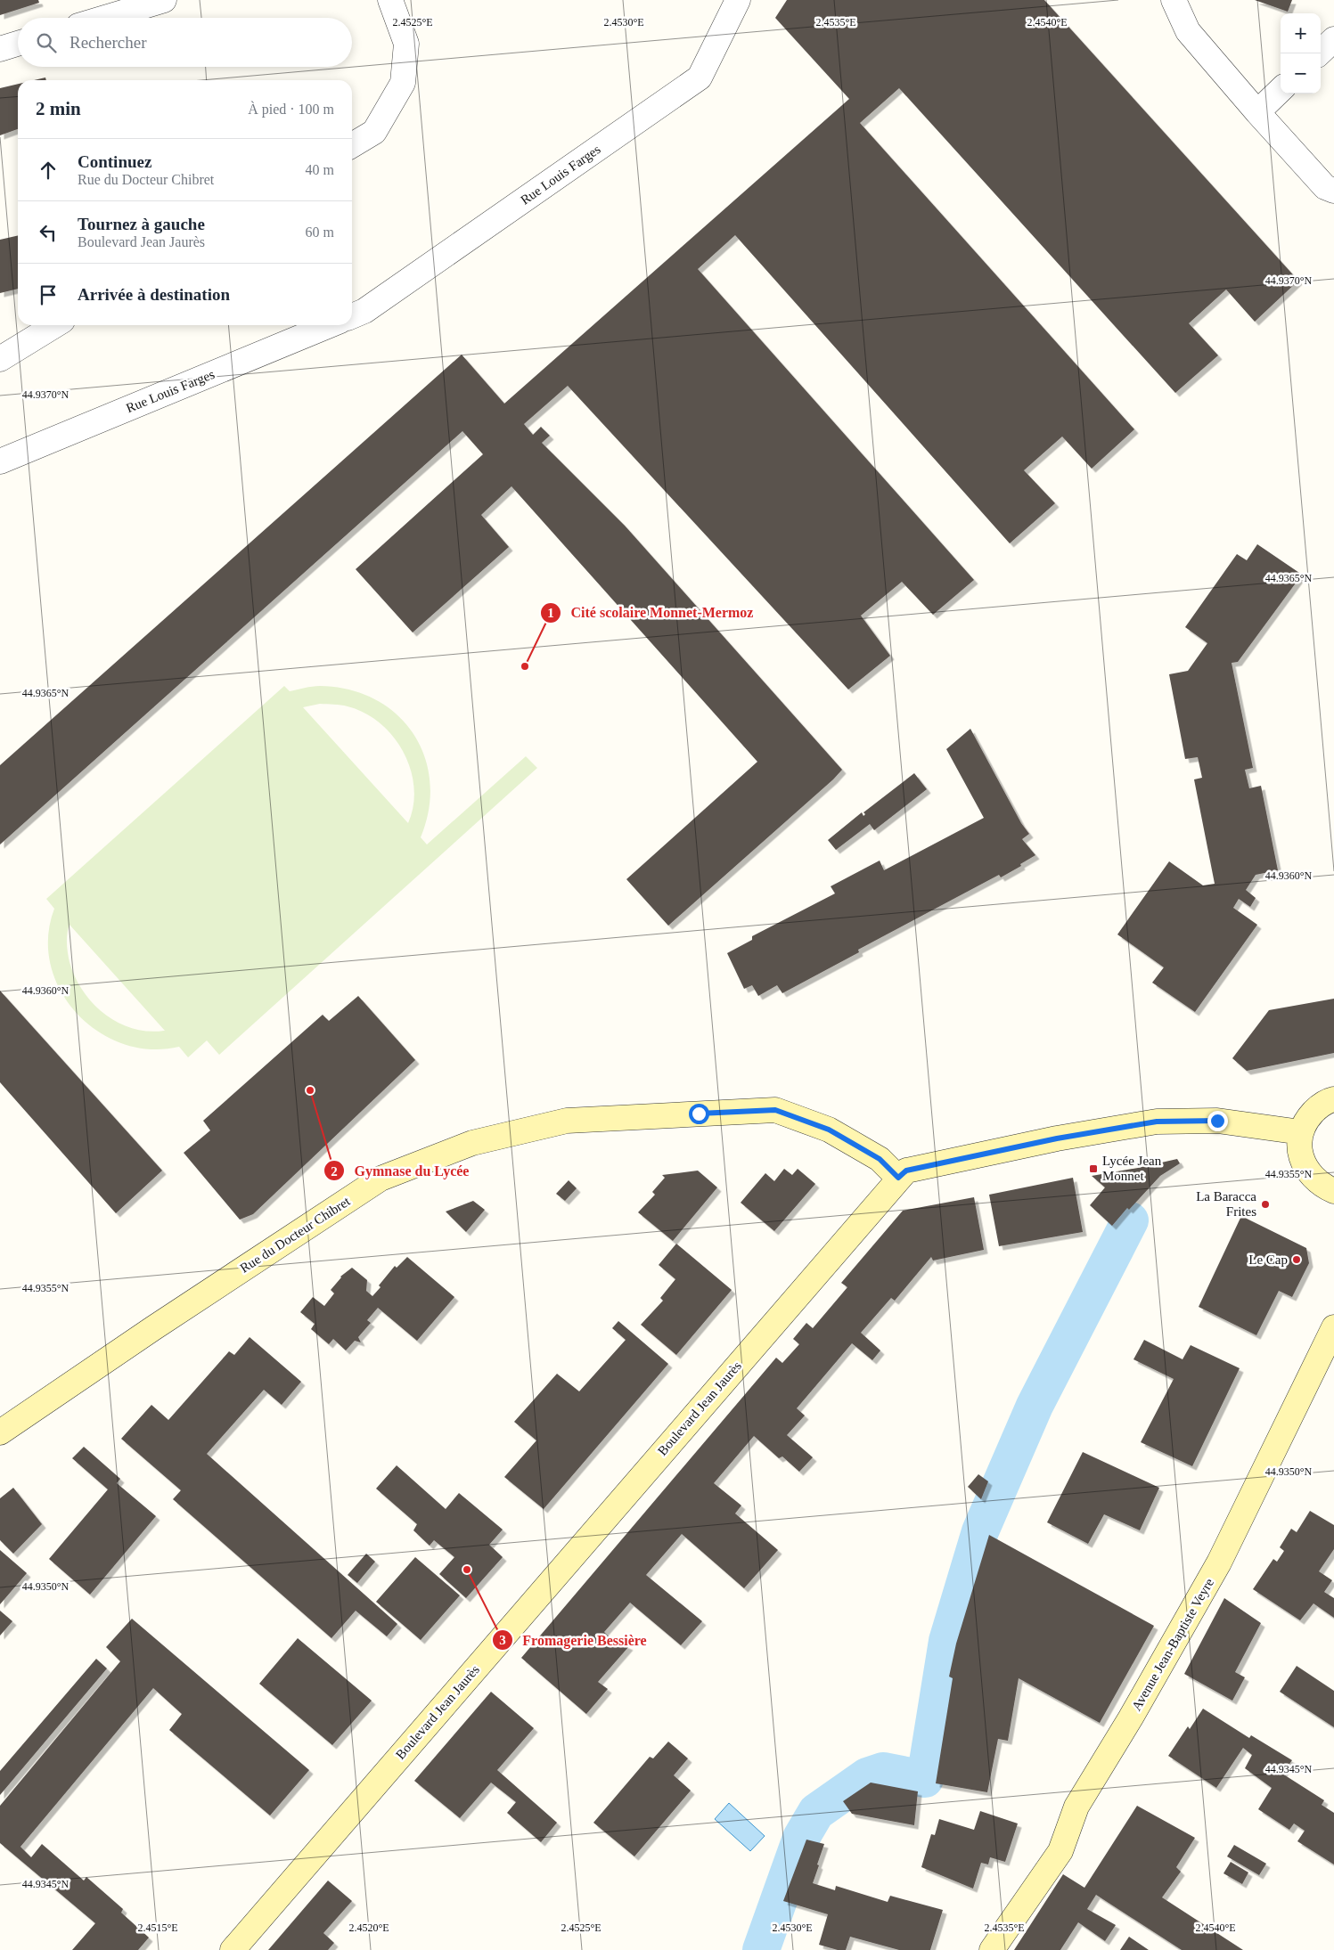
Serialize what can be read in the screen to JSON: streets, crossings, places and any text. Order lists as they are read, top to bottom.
{
  "streets": {
    "main road": ["Rue du Docteur Chibret", "Boulevard Jean Jaurès", "Avenue Jean-Baptiste Veyre"],
    "street": ["Rue Louis Farges"]
  },
  "crossings": [
    ["Rue du Docteur Chibret", "Boulevard Jean Jaurès"]
  ],
  "places": {
    "other": [
      "Cité scolaire Monnet-Mermoz",
      "Gymnase du Lycée",
      "La Baracca Frites",
      "Le Cap",
      "Fromagerie Bessière"
    ],
    "transit": ["Lycée Jean Monnet"]
  },
  "page": {
    "map_buttons": ["+", "−"],
    "search": "Rechercher",
    "heading": ["2 min", "À pied · 100 m"],
    "list": [
      ["Continuez", "Rue du Docteur Chibret", "40 m"],
      ["Tournez à gauche", "Boulevard Jean Jaurès", "60 m"],
      "Arrivée à destination"
    ]
  },
  "coordinates": [
    "2.4525°E",
    "2.4530°E",
    "2.4535°E",
    "2.4540°E",
    "44.9370°N",
    "44.9365°N",
    "44.9360°N",
    "44.9355°N",
    "44.9350°N",
    "44.9345°N",
    "2.4515°E",
    "2.4520°E"
  ]
}
